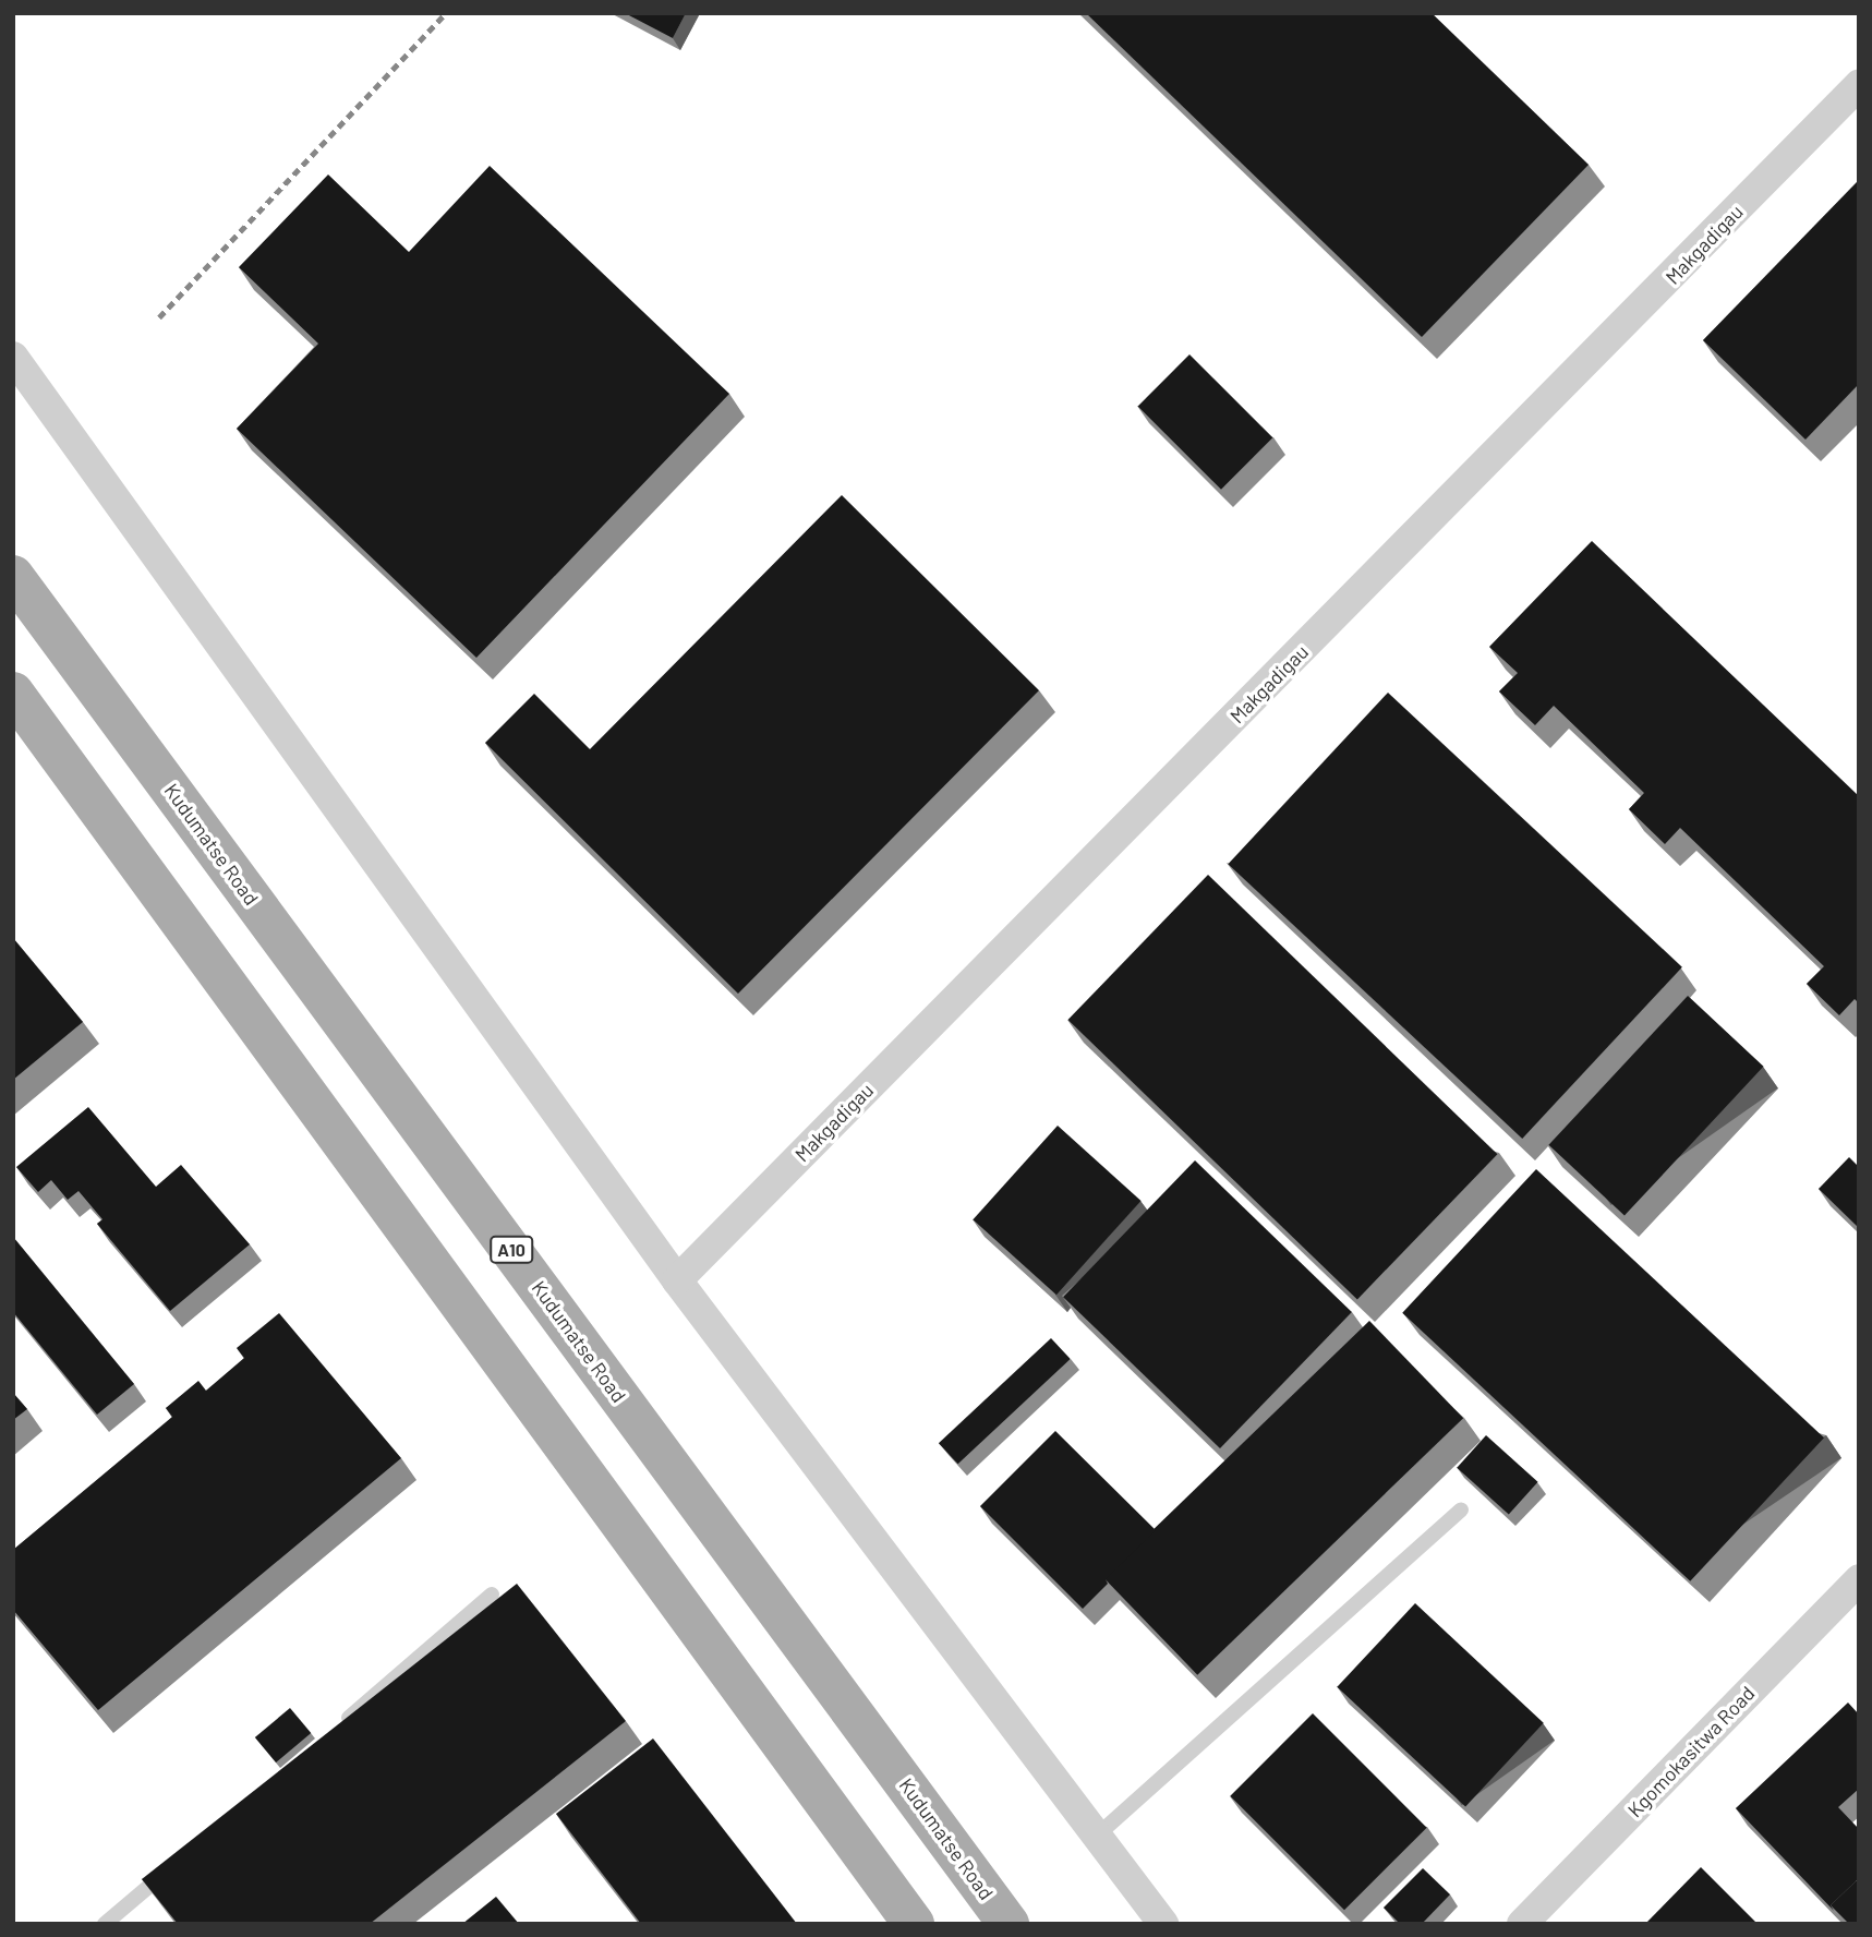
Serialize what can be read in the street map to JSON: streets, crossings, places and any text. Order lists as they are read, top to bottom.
{
  "streets": {
    "main road": ["Kudumatse Road", "A10"],
    "street": ["Makgadigau", "Kgomokasitwa Road"]
  }
}
